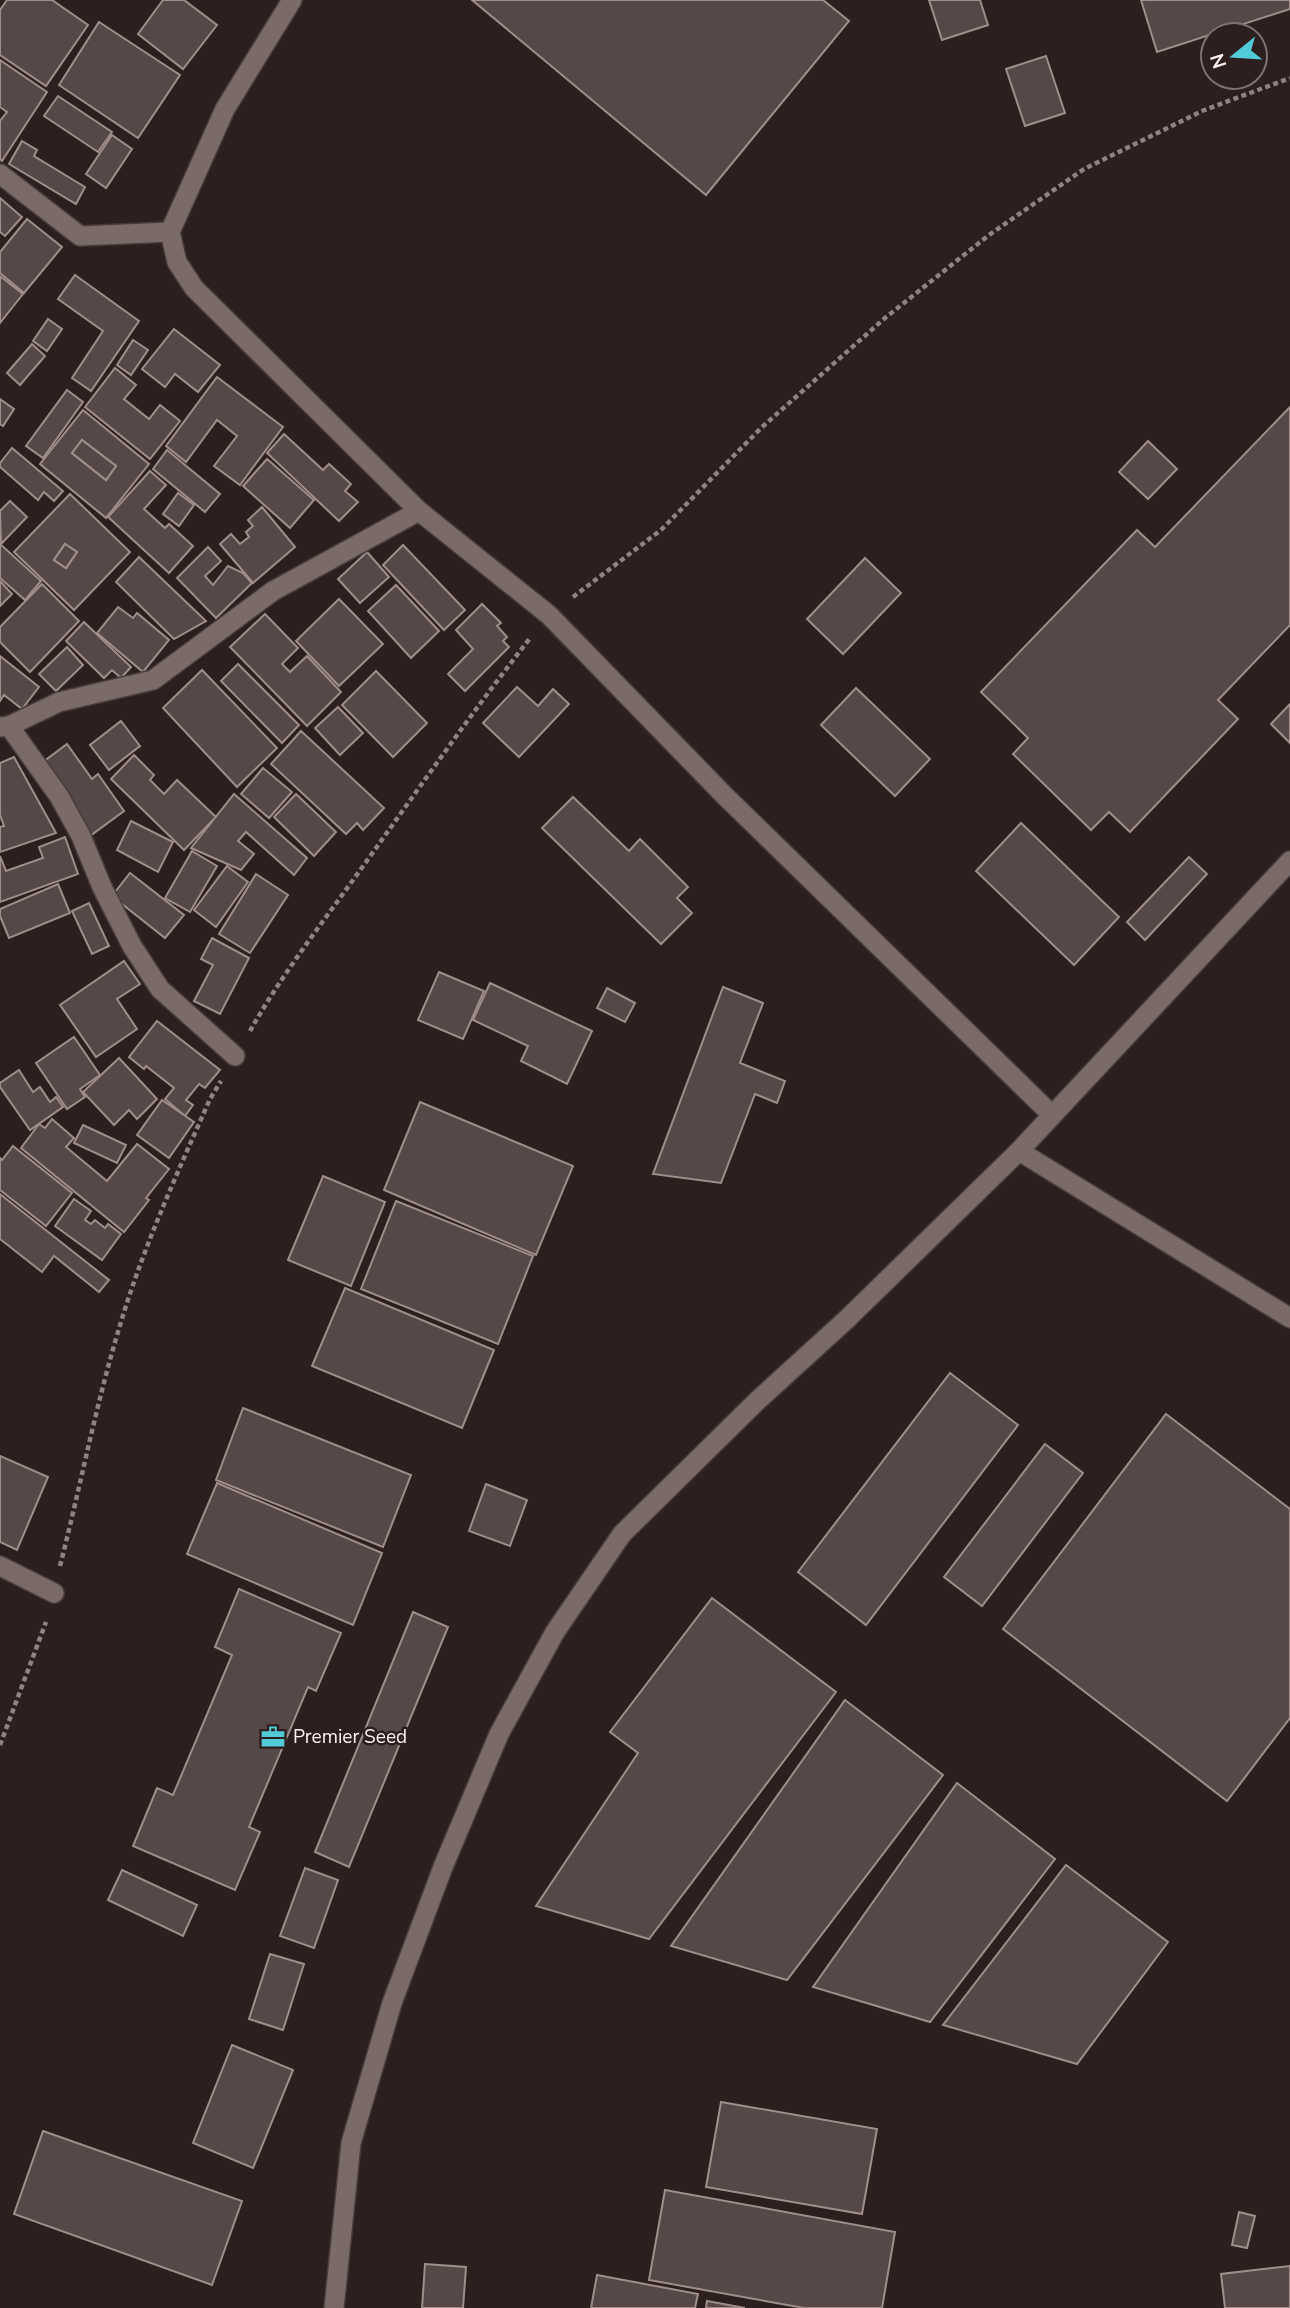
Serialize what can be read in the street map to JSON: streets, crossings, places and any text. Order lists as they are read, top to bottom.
{
  "places": {
    "office": ["Premier Seed"]
  },
  "north": "left"
}
